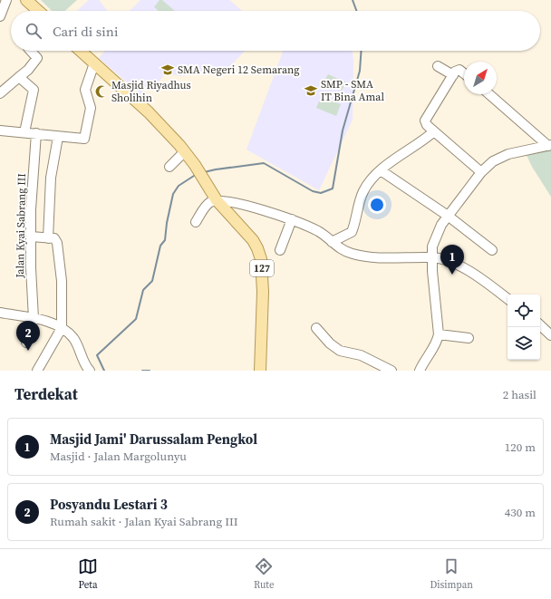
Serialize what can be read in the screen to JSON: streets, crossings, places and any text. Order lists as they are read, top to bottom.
{
  "streets": {
    "main road": ["127"],
    "street": ["Jalan Kyai Sabrang III"]
  },
  "places": {
    "school or university": ["SMA Negeri 12 Semarang", "SMP - SMA IT Bina Amal"],
    "mosque": ["Masjid Riyadhus Sholihin"]
  },
  "north": "top right",
  "page": {
    "search": "Cari di sini",
    "pins": ["1", "2"],
    "heading": ["Terdekat", "2 hasil"],
    "list": [
      {
        "mark": "1",
        "name": "Masjid Jami' Darussalam Pengkol",
        "note": "Masjid · Jalan Margolunyu",
        "value": "120 m"
      },
      {
        "mark": "2",
        "name": "Posyandu Lestari 3",
        "note": "Rumah sakit · Jalan Kyai Sabrang III",
        "value": "430 m"
      }
    ],
    "nav": ["Peta", "Rute", "Disimpan"]
  }
}
